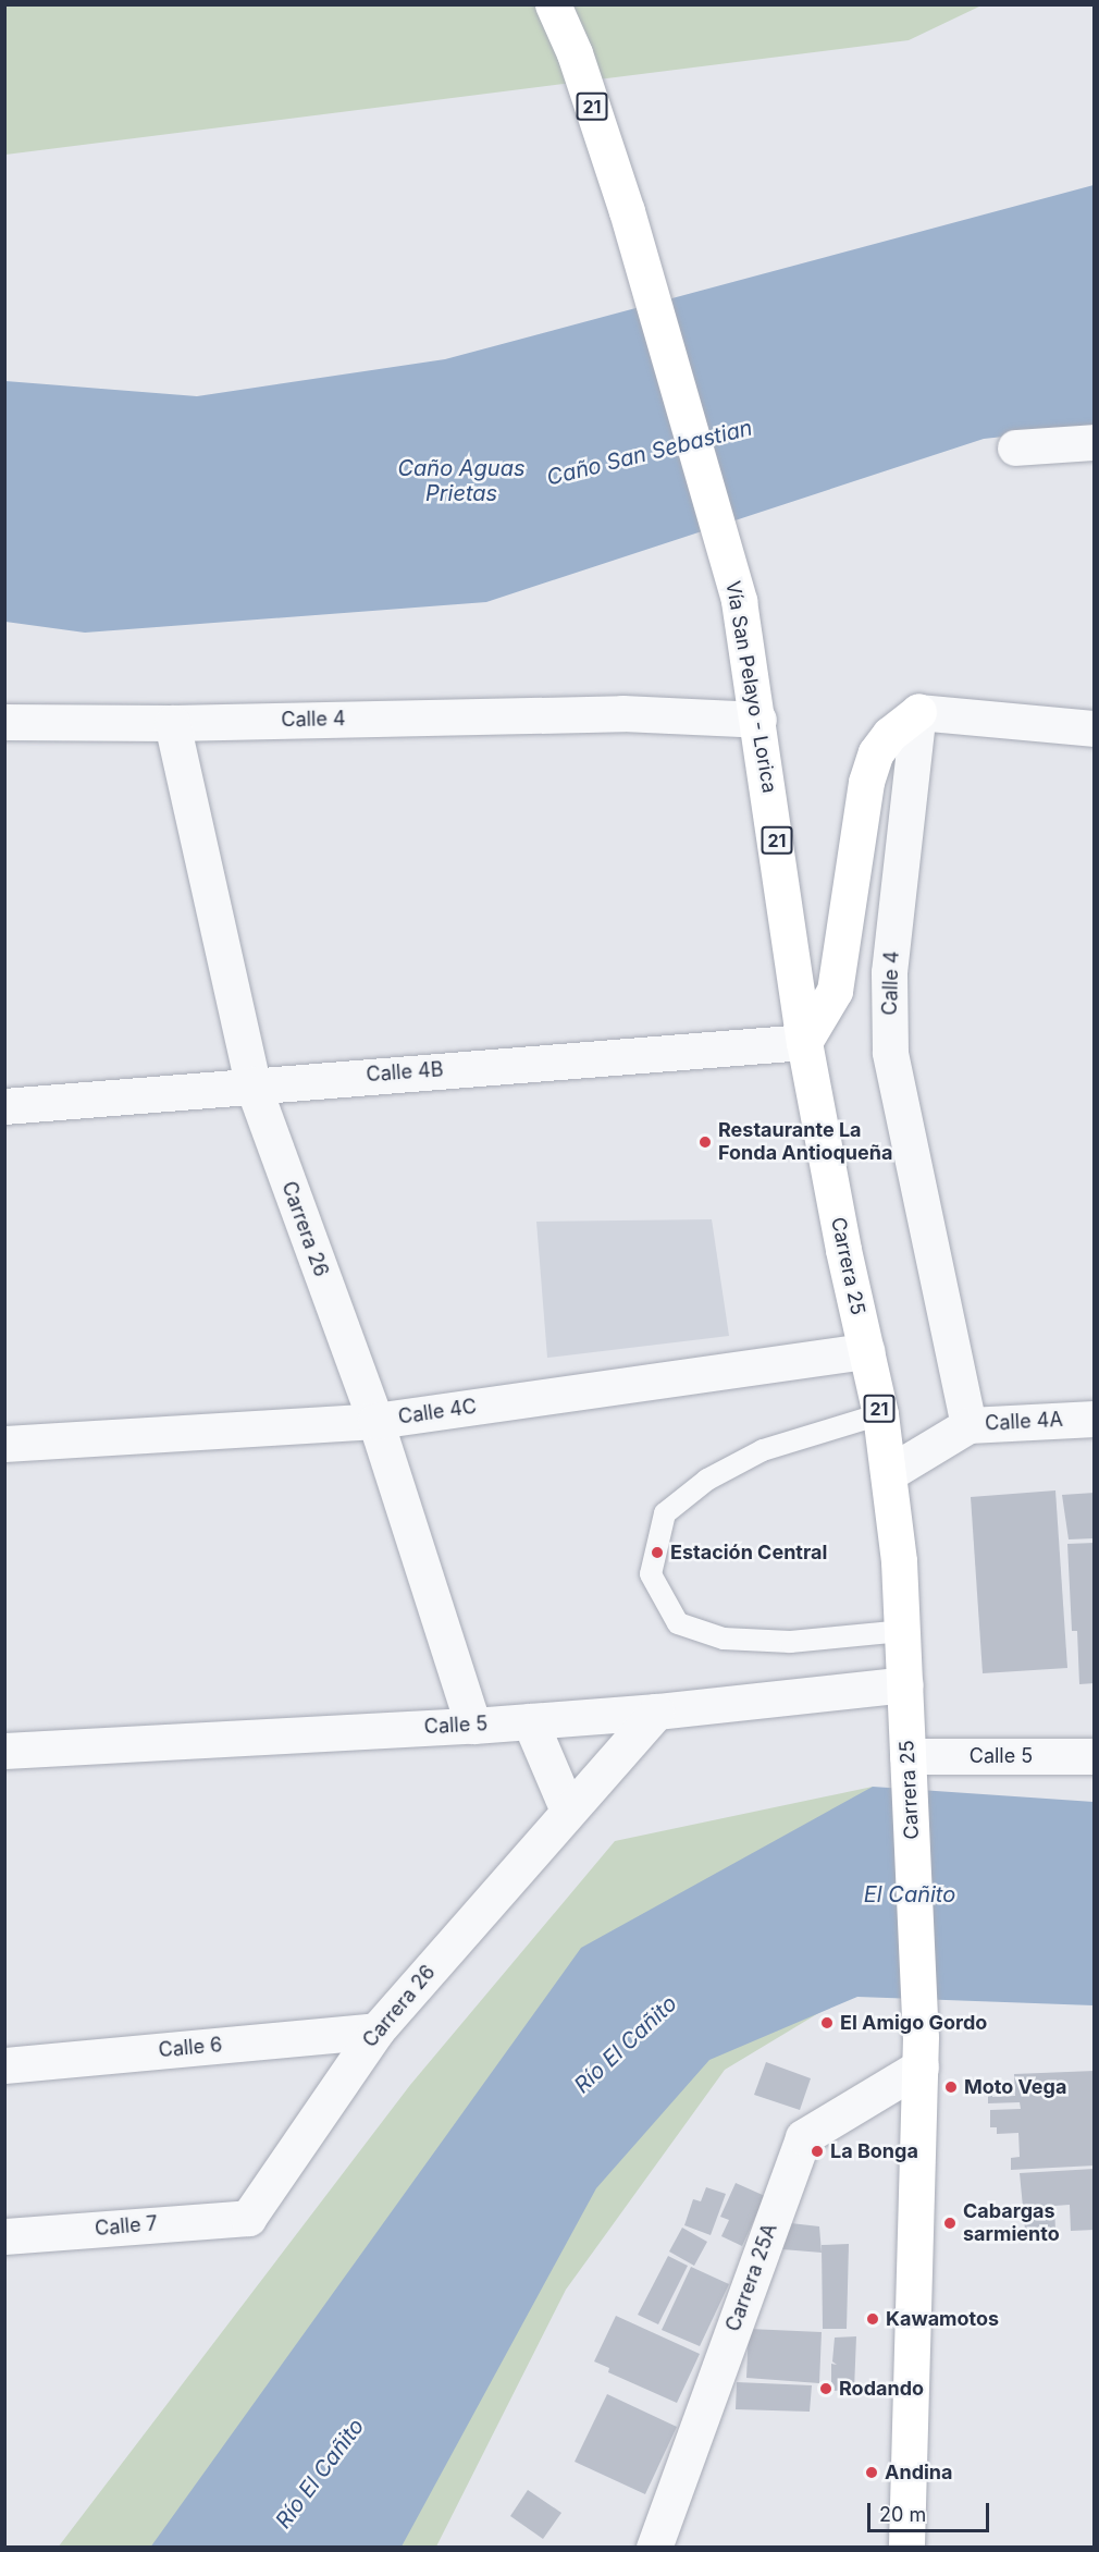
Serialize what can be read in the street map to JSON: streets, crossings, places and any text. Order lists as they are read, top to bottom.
{
  "streets": {
    "main road": ["21", "Vía San Pelayo - Lorica", "Carrera 25"],
    "street": [
      "Calle 4",
      "Calle 4B",
      "Carrera 26",
      "Calle 4C",
      "Calle 4A",
      "Calle 5",
      "Calle 6",
      "Calle 7",
      "Carrera 25A"
    ]
  },
  "crossings": [
    ["Vía San Pelayo - Lorica", "Calle 4"],
    ["Vía San Pelayo - Lorica", "Calle 4B"],
    ["Vía San Pelayo - Lorica", "Carrera 25"],
    ["Calle 4", "Carrera 26"],
    ["Calle 4", "Calle 4A"],
    ["Calle 4B", "Carrera 26"],
    ["Calle 4B", "Carrera 25"],
    ["Carrera 26", "Calle 4C"],
    ["Carrera 26", "Calle 5"],
    ["Carrera 26", "Calle 6"],
    ["Carrera 26", "Calle 7"],
    ["Carrera 25", "Calle 4C"],
    ["Carrera 25", "Calle 4A"],
    ["Carrera 25", "Calle 5"],
    ["Carrera 25", "Carrera 25A"]
  ],
  "water": [
    "Caño San Sebastian",
    "Caño Aguas Prietas",
    "El Cañito",
    "Río El Cañito"
  ],
  "places": [
    "Restaurante La Fonda Antioqueña",
    "Estación Central",
    "El Amigo Gordo",
    "Moto Vega",
    "La Bonga",
    "Cabargas sarmiento",
    "Kawamotos",
    "Rodando",
    "Andina"
  ],
  "scale_bar": "20 m"
}
